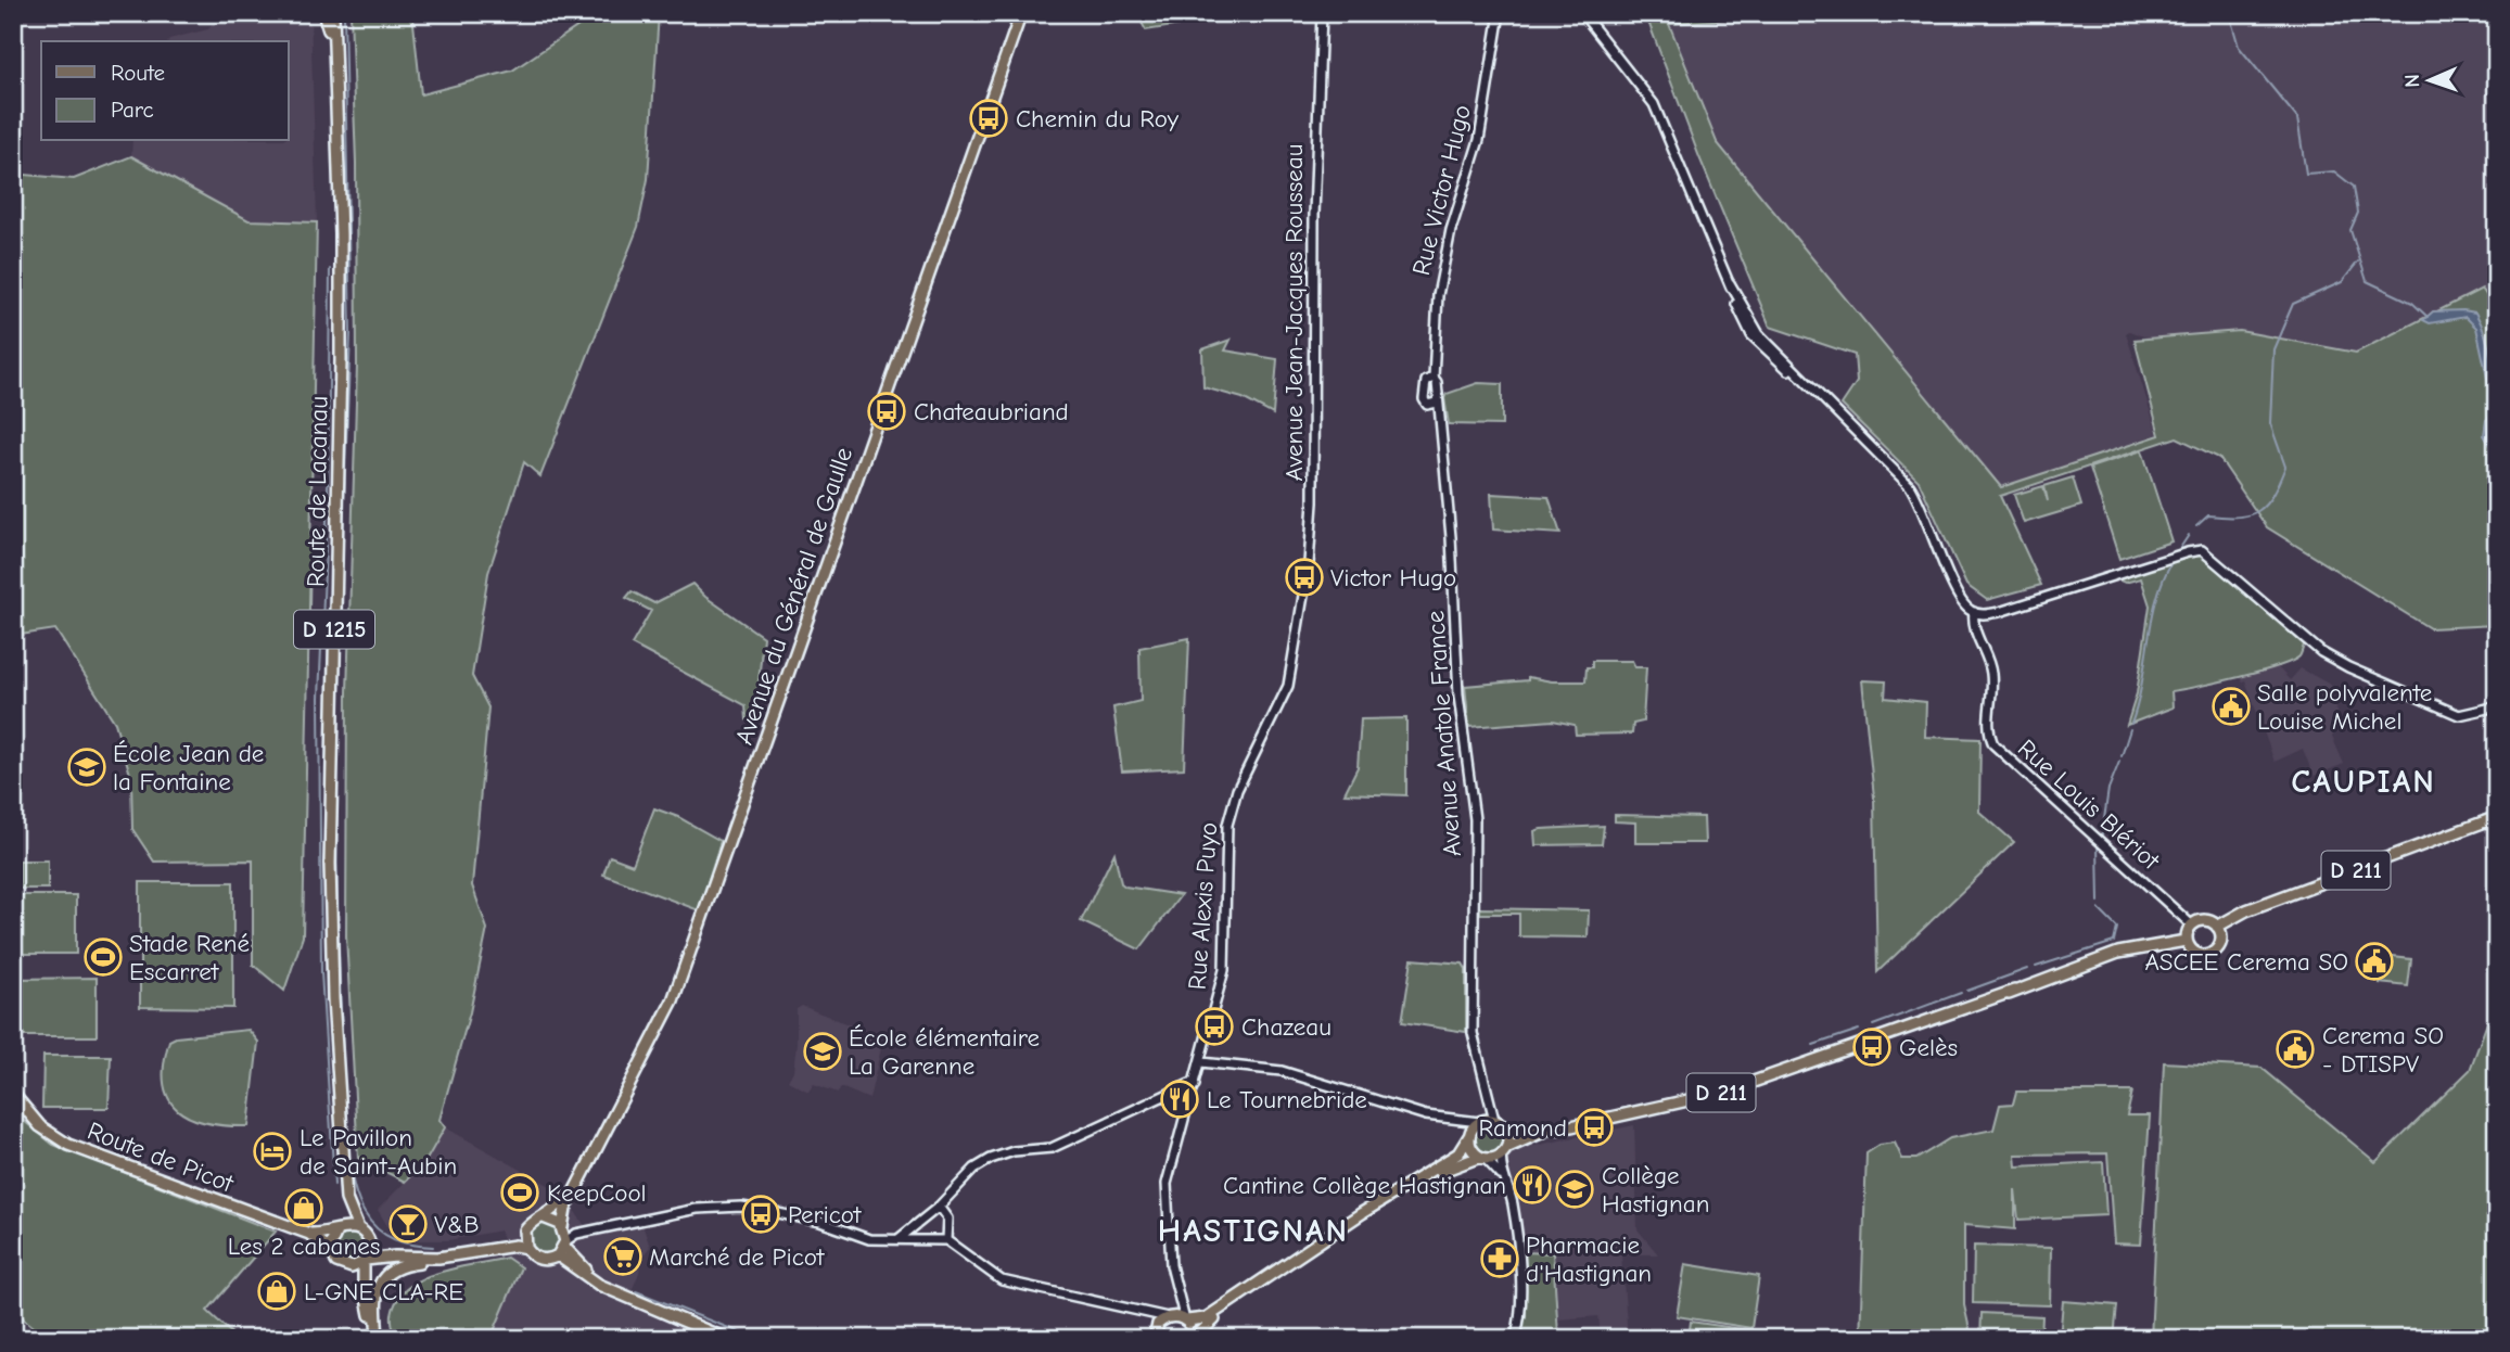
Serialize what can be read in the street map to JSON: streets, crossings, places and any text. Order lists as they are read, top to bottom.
{
  "streets": {
    "main road": [
      "Route de Lacanau",
      "Avenue du Général de Gaulle",
      "D 1215",
      "D 211",
      "Route de Picot"
    ],
    "street": [
      "Rue Victor Hugo",
      "Avenue Jean-Jacques Rousseau",
      "Avenue Anatole France",
      "Rue Louis Blériot",
      "Rue Alexis Puyo"
    ]
  },
  "crossings": [
    ["Rue Victor Hugo", "Avenue Anatole France"],
    ["Avenue Jean-Jacques Rousseau", "Rue Alexis Puyo"],
    ["Route de Lacanau", "D 1215"],
    ["D 1215", "Route de Picot"],
    ["Avenue Anatole France", "D 211"],
    ["Rue Louis Blériot", "D 211"]
  ],
  "districts": ["CAUPIAN", "HASTIGNAN"],
  "places": {
    "bus stop": [
      "Chemin du Roy",
      "Chateaubriand",
      "Victor Hugo",
      "Chazeau",
      "Gelès",
      "Ramond",
      "Pericot"
    ],
    "public building": ["Salle polyvalente Louise Michel", "ASCEE Cerema SO", "Cerema SO - DTISPV"],
    "school or university": ["École Jean de la Fontaine", "École élémentaire La Garenne", "Collège Hastignan"],
    "sports": ["Stade René Escarret", "KeepCool"],
    "restaurant": ["Le Tournebride", "Cantine Collège Hastignan"],
    "hotel": ["Le Pavillon de Saint-Aubin"],
    "shop": ["Les 2 cabanes", "L-GNE CLA-RE"],
    "bar": ["V&B"],
    "supermarket": ["Marché de Picot"],
    "pharmacy": ["Pharmacie d'Hastignan"]
  },
  "legend": ["Route", "Parc"],
  "north": "left"
}
